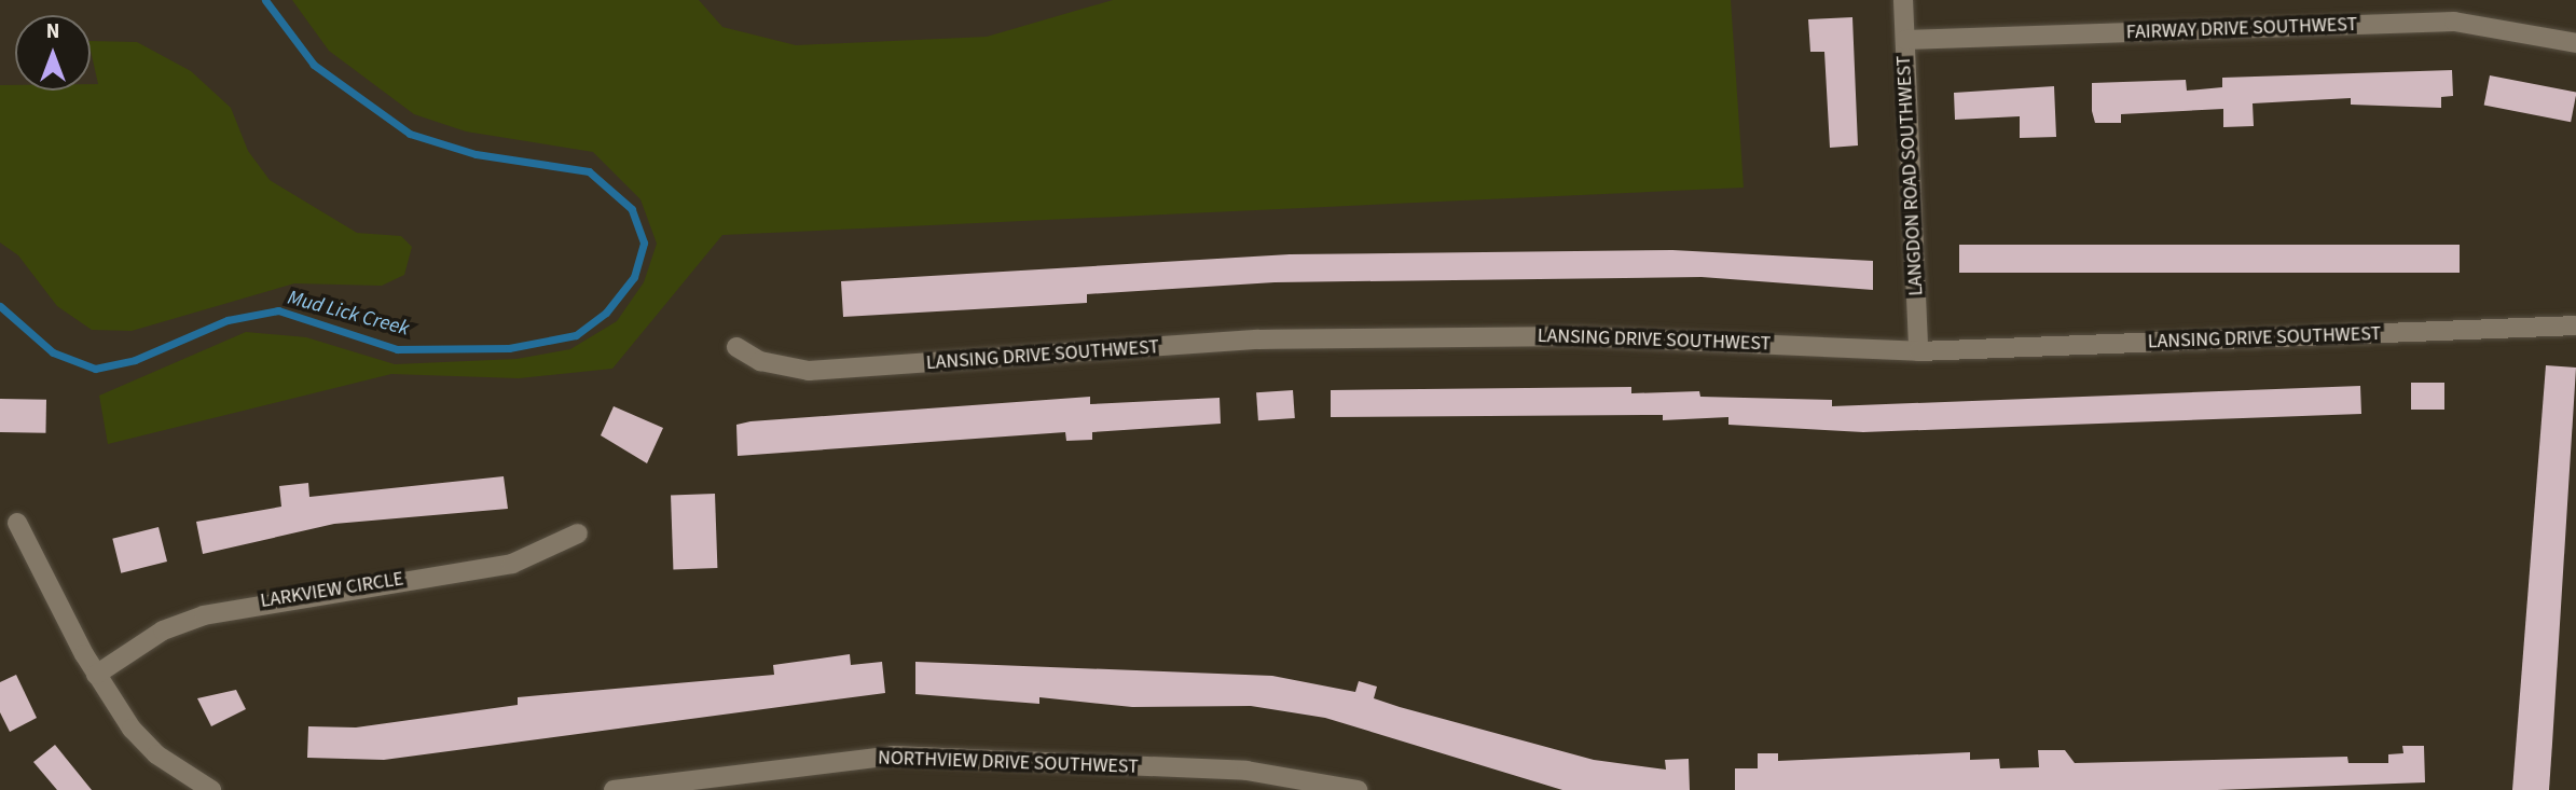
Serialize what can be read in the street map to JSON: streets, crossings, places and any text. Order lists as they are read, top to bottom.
{
  "streets": {
    "street": [
      "FAIRWAY DRIVE SOUTHWEST",
      "LANGDON ROAD SOUTHWEST",
      "LANSING DRIVE SOUTHWEST",
      "LARKVIEW CIRCLE",
      "NORTHVIEW DRIVE SOUTHWEST"
    ]
  },
  "crossings": [
    ["FAIRWAY DRIVE SOUTHWEST", "LANGDON ROAD SOUTHWEST"],
    ["LANGDON ROAD SOUTHWEST", "LANSING DRIVE SOUTHWEST"]
  ],
  "water": ["Mud Lick Creek"],
  "north": "top"
}
